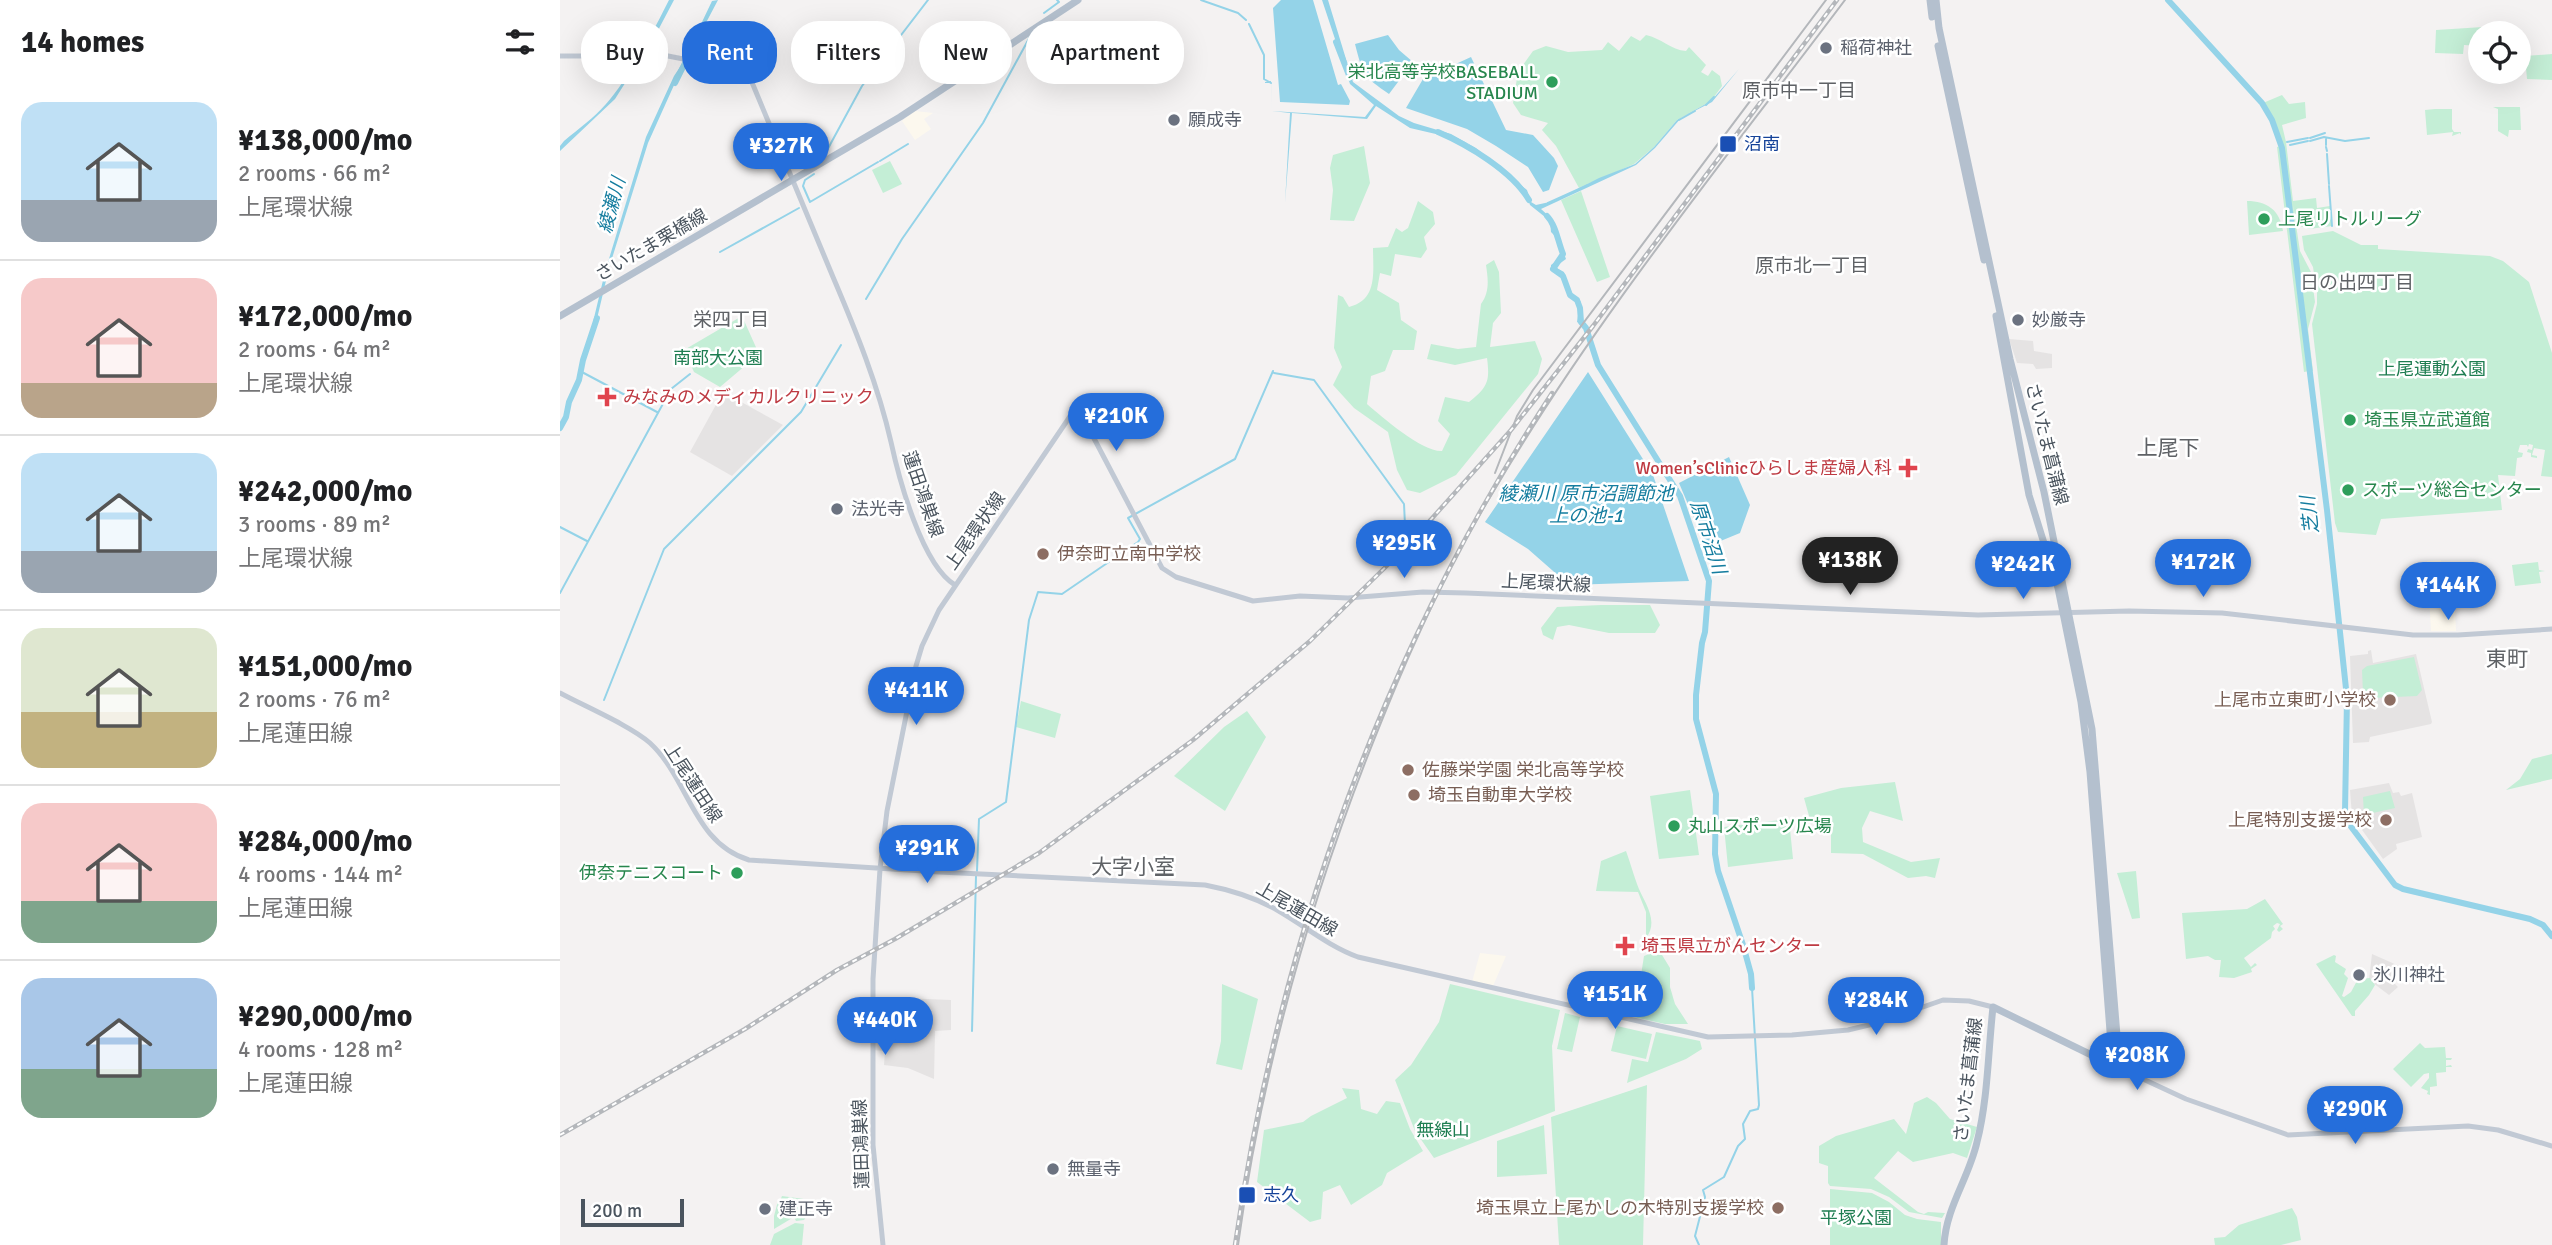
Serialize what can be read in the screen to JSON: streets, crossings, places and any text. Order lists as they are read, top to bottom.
{
  "streets": {
    "main road": [
      "さいたま栗橋線",
      "さいたま菖蒲線",
      "蓮田鴻巣線",
      "上尾環状線",
      "上尾蓮田線"
    ]
  },
  "crossings": [
    ["さいたま栗橋線", "蓮田鴻巣線"],
    ["さいたま菖蒲線", "上尾環状線"],
    ["さいたま菖蒲線", "上尾蓮田線"],
    ["蓮田鴻巣線", "上尾環状線"],
    ["蓮田鴻巣線", "上尾蓮田線"]
  ],
  "districts": [
    "原市中一丁目",
    "原市北一丁目",
    "日の出四丁目",
    "栄四丁目",
    "上尾下",
    "東町",
    "大字小室"
  ],
  "water": [
    "綾瀬川",
    "綾瀬川 原市沼調節池 上の池-1",
    "芝川",
    "原市沼川"
  ],
  "parks": [
    "南部大公園",
    "上尾運動公園",
    "無線山",
    "平塚公園"
  ],
  "places": {
    "other": [
      "稲荷神社",
      "栄北高等学校BASEBALL STADIUM",
      "願成寺",
      "上尾リトルリーグ",
      "妙厳寺",
      "埼玉県立武道館",
      "スポーツ総合センター",
      "法光寺",
      "伊奈町立南中学校",
      "上尾市立東町小学校",
      "佐藤栄学園 栄北高等学校",
      "埼玉自動車大学校",
      "上尾特別支援学校",
      "丸山スポーツ広場",
      "伊奈テニスコート",
      "氷川神社",
      "無量寺",
      "埼玉県立上尾かしの木特別支援学校",
      "建正寺"
    ],
    "transit": ["沼南", "志久"],
    "health": ["みなみのメディカルクリニック", "Women’sClinicひらしま産婦人科", "埼玉県立がんセンター"]
  },
  "scale_bar": "200 m",
  "page": {
    "heading": "14 homes",
    "chip": [
      "Buy",
      "Rent",
      "Filters",
      "New",
      "Apartment"
    ],
    "list": [
      {
        "name": "¥138,000/mo",
        "note": "2 rooms · 66 m² · 上尾環状線"
      },
      {
        "name": "¥172,000/mo",
        "note": "2 rooms · 64 m² · 上尾環状線"
      },
      {
        "name": "¥242,000/mo",
        "note": "3 rooms · 89 m² · 上尾環状線"
      },
      {
        "name": "¥151,000/mo",
        "note": "2 rooms · 76 m² · 上尾蓮田線"
      },
      {
        "name": "¥284,000/mo",
        "note": "4 rooms · 144 m² · 上尾蓮田線"
      },
      {
        "name": "¥290,000/mo",
        "note": "4 rooms · 128 m² · 上尾蓮田線"
      }
    ],
    "price": [
      "¥327K",
      "¥210K",
      "¥295K",
      "¥138K",
      "¥172K",
      "¥242K",
      "¥144K",
      "¥411K",
      "¥291K",
      "¥151K",
      "¥284K",
      "¥440K",
      "¥208K",
      "¥290K"
    ],
    "scale": "200 m"
  }
}
